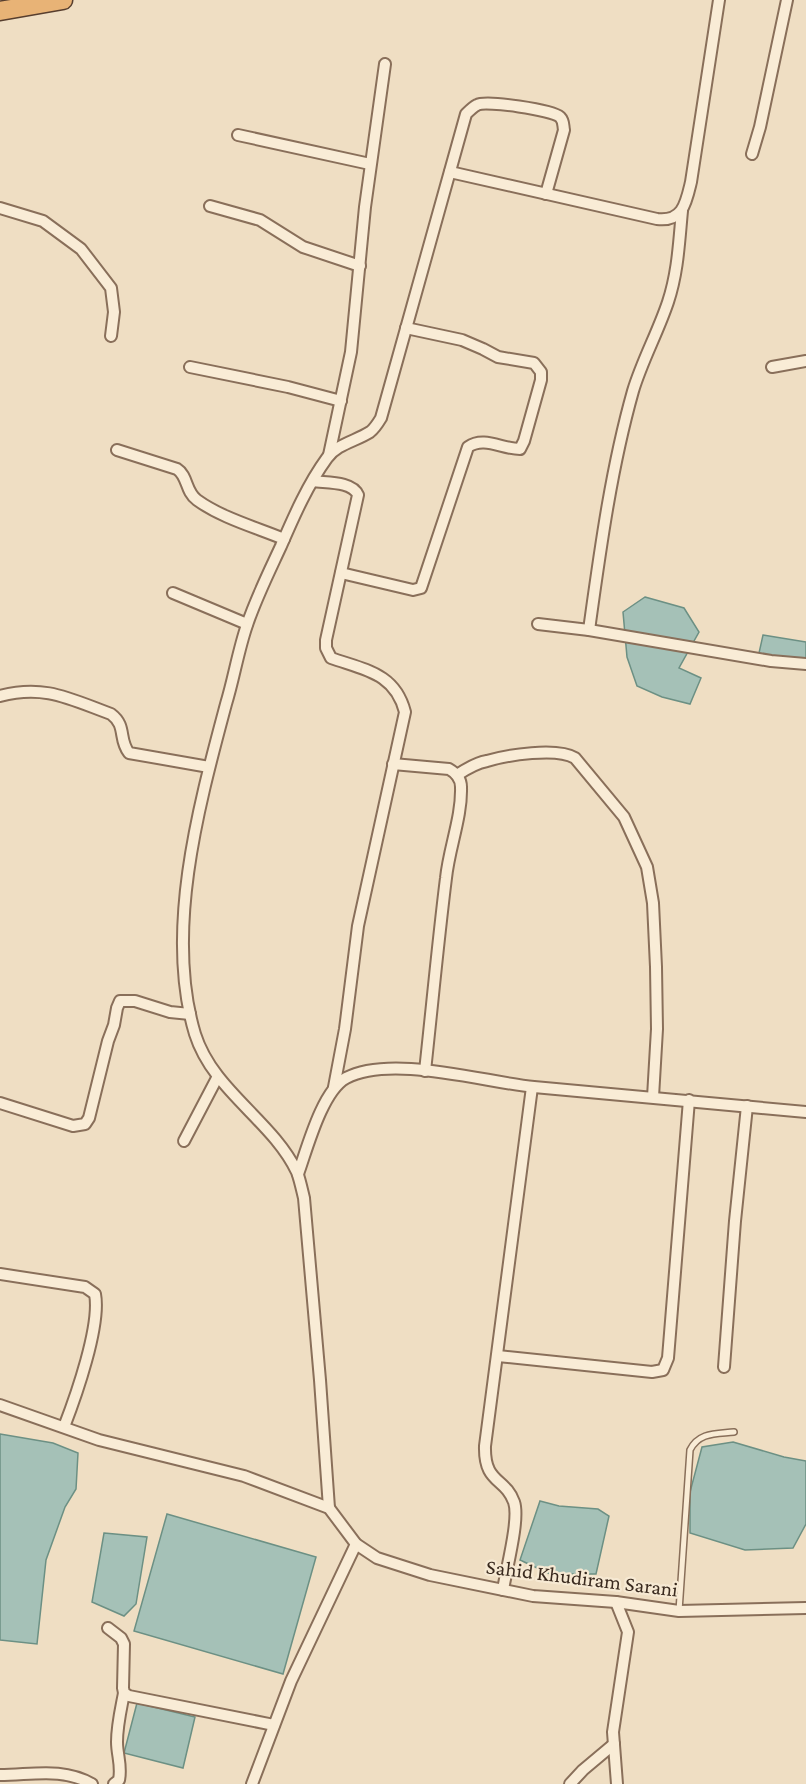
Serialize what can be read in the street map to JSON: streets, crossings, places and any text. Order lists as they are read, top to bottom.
{
  "streets": {
    "street": ["Sahid Khudiram Sarani"]
  }
}
